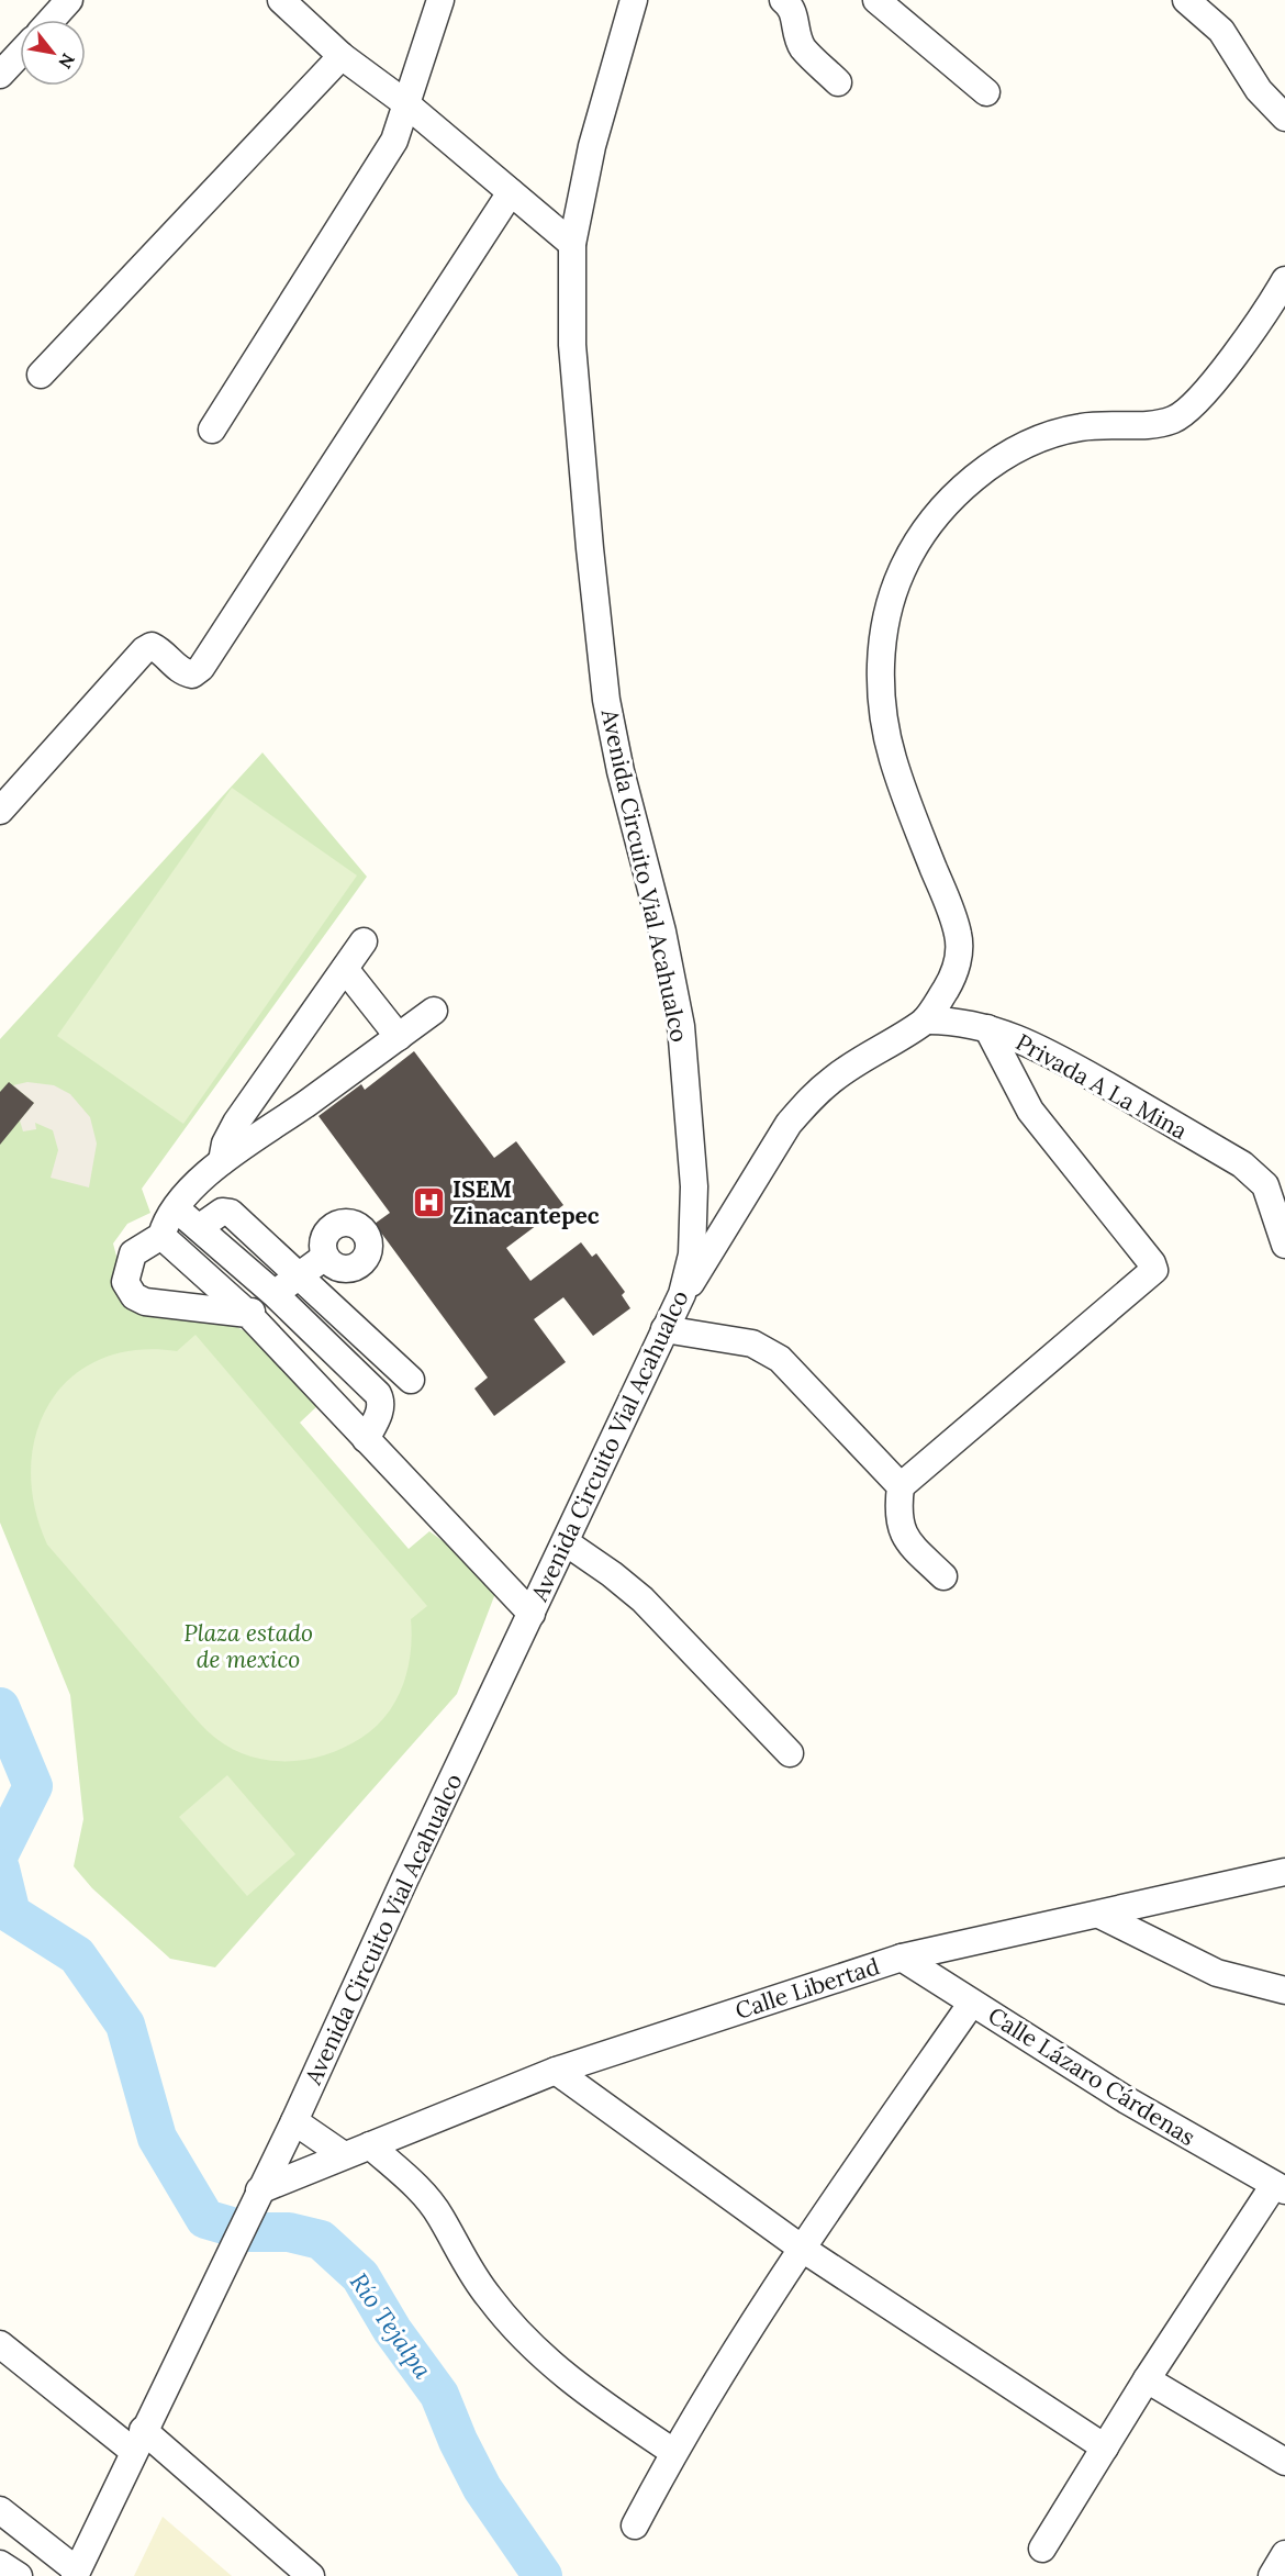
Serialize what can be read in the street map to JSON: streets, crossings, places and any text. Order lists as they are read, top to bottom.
{
  "streets": {
    "street": [
      "Avenida Circuito Vial Acahualco",
      "Privada A La Mina",
      "Calle Libertad",
      "Calle Lázaro Cárdenas"
    ]
  },
  "crossings": [
    ["Avenida Circuito Vial Acahualco", "Calle Libertad"],
    ["Calle Libertad", "Calle Lázaro Cárdenas"]
  ],
  "water": ["Río Tejalpa"],
  "parks": ["Plaza estado de mexico"],
  "places": {
    "hospital": ["ISEM Zinacantepec"]
  },
  "north": "bottom right"
}
